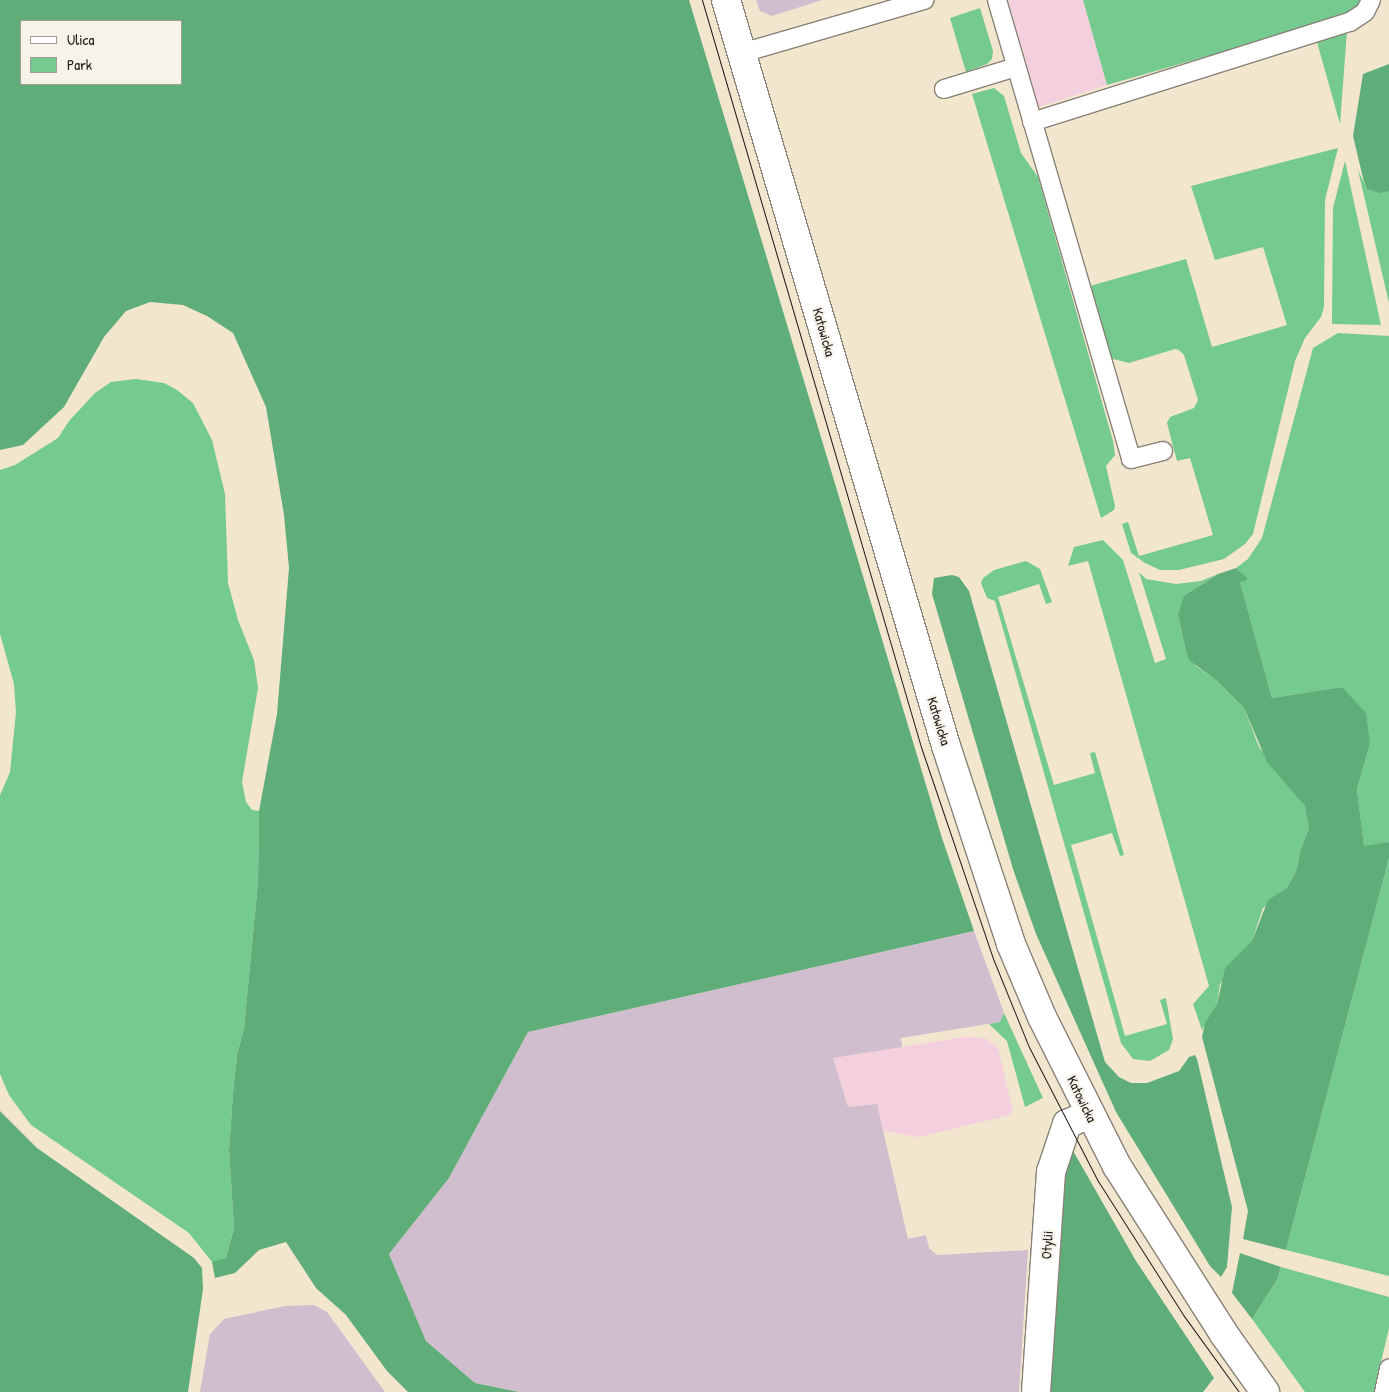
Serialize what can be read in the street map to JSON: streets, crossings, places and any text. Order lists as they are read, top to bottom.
{
  "streets": {
    "street": ["Katowicka", "Otylii"]
  },
  "crossings": [
    ["Katowicka", "Otylii"]
  ],
  "legend": ["Ulica", "Park"]
}
